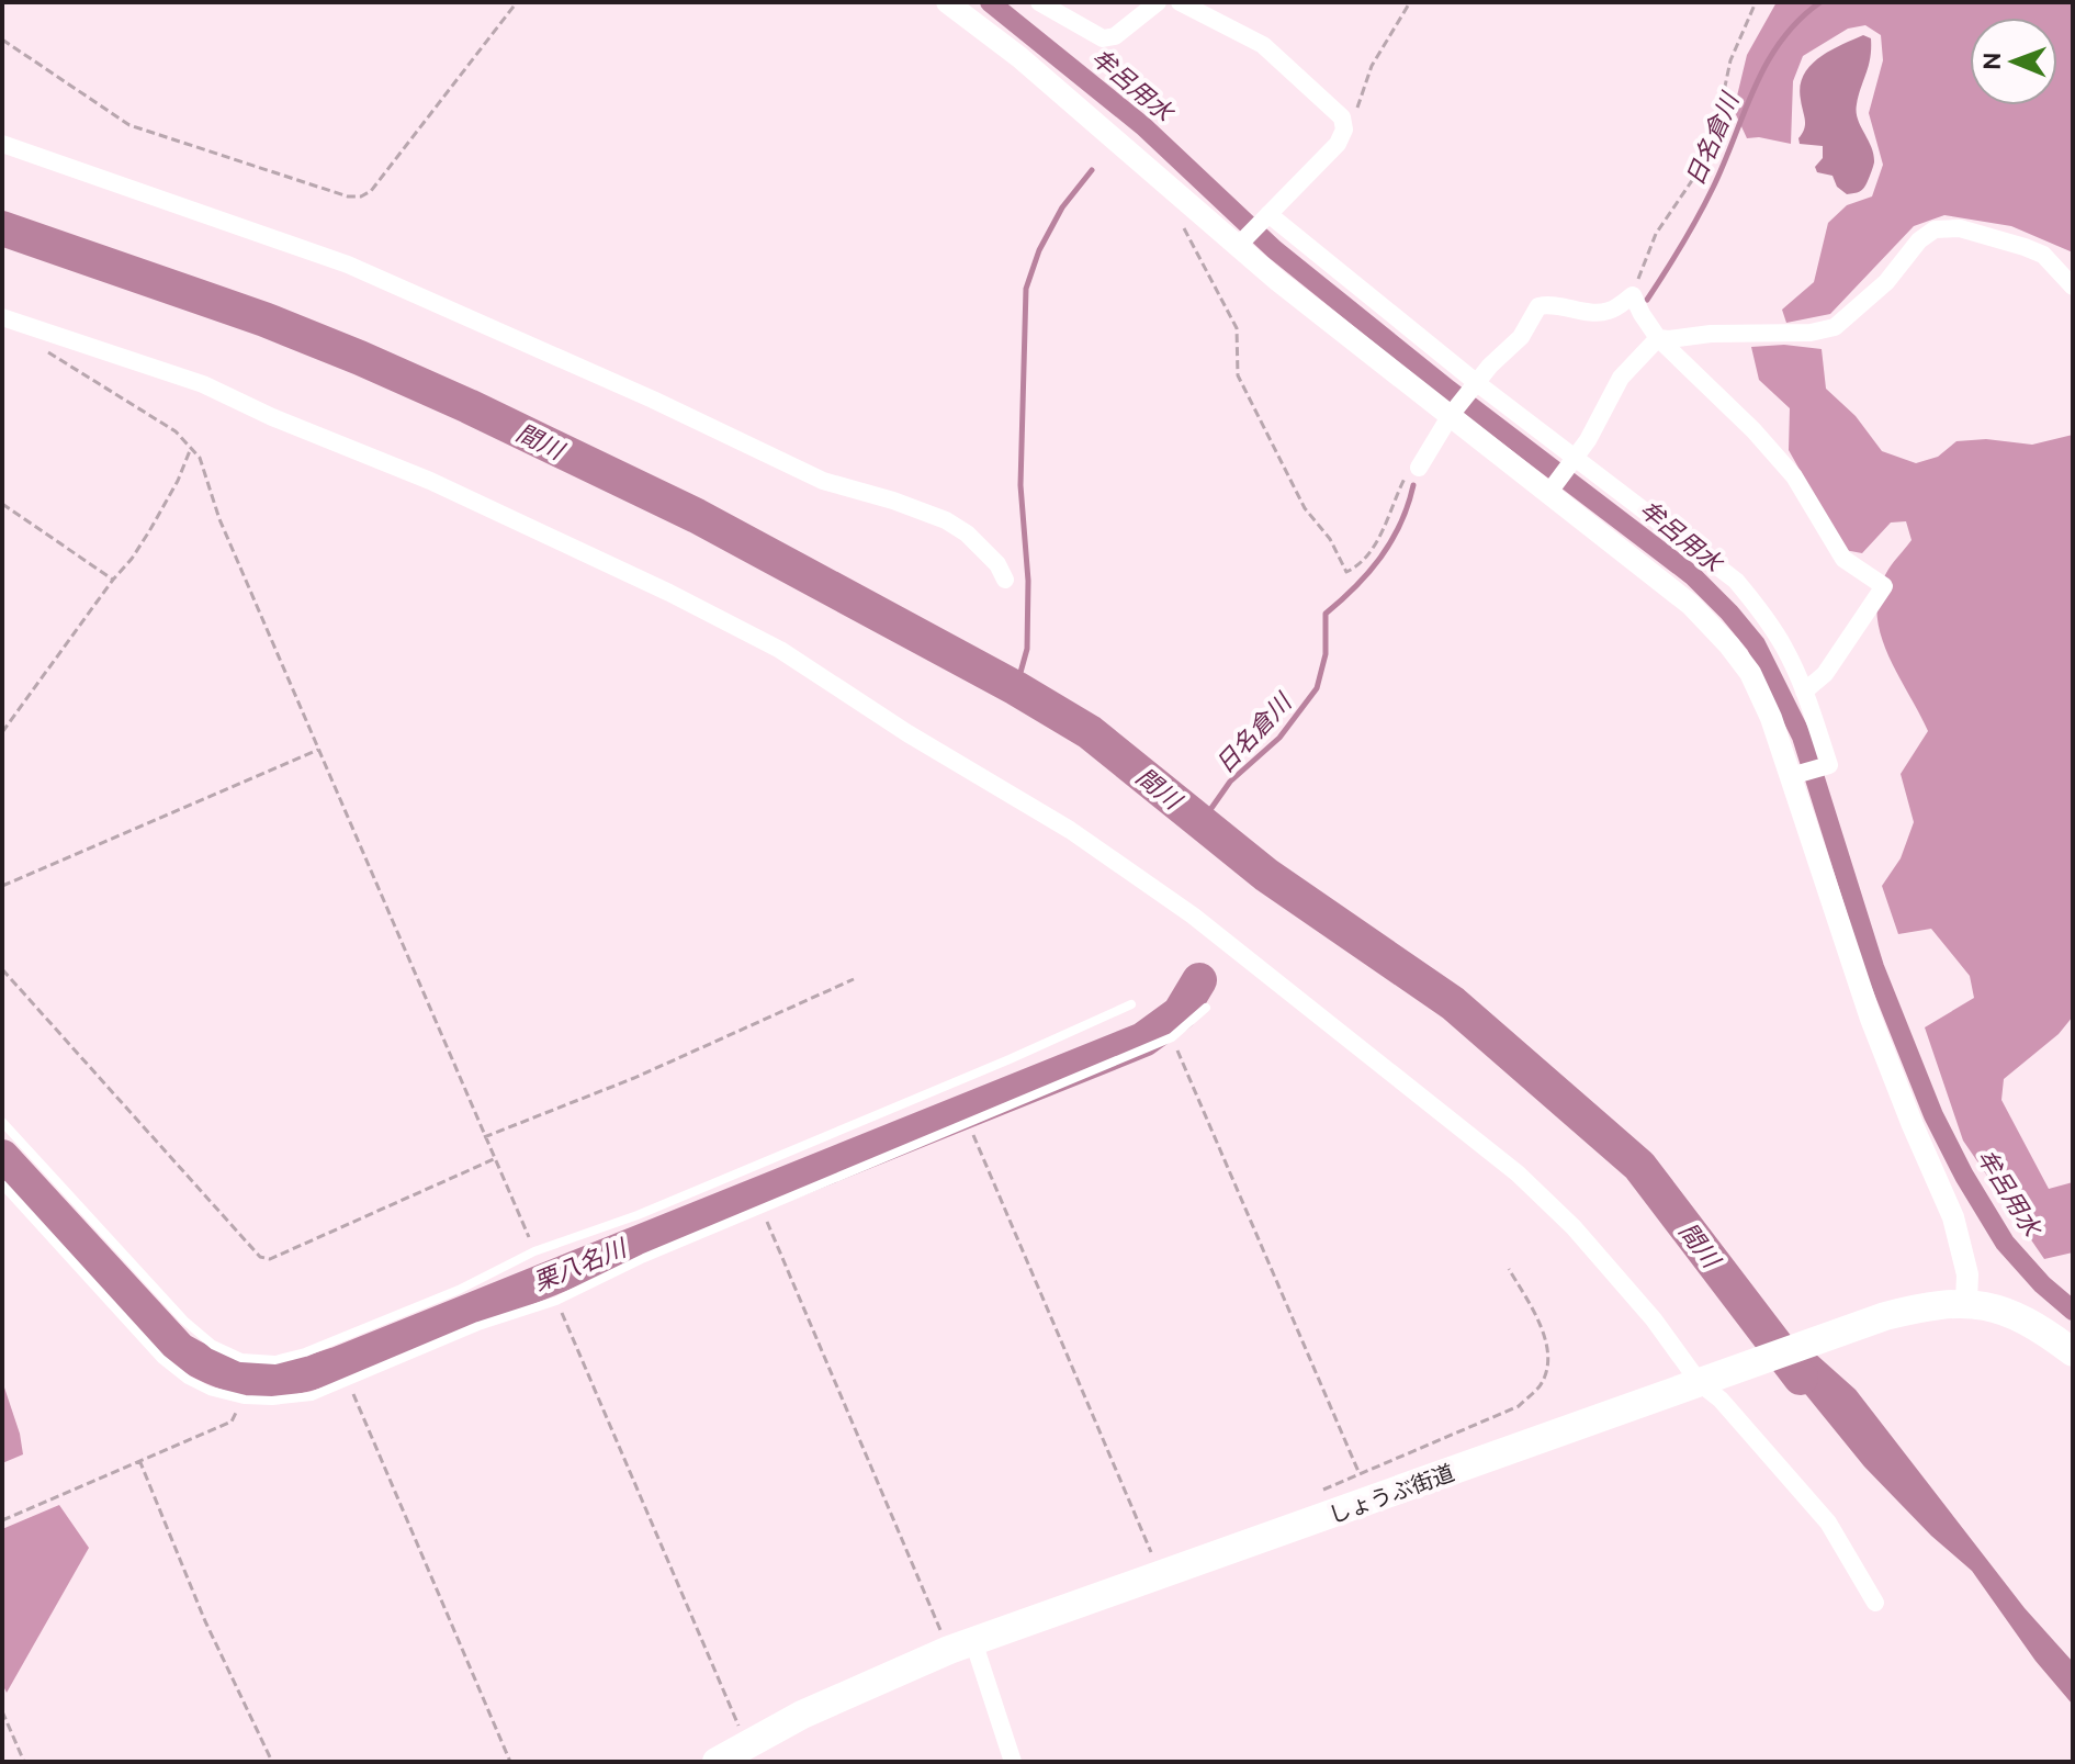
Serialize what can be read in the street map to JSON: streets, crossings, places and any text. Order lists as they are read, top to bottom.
{
  "streets": {
    "main road": ["しょうぶ街道"]
  },
  "water": [
    "牟呂用水",
    "日名倉川",
    "間川",
    "栗八名川"
  ],
  "north": "left"
}
